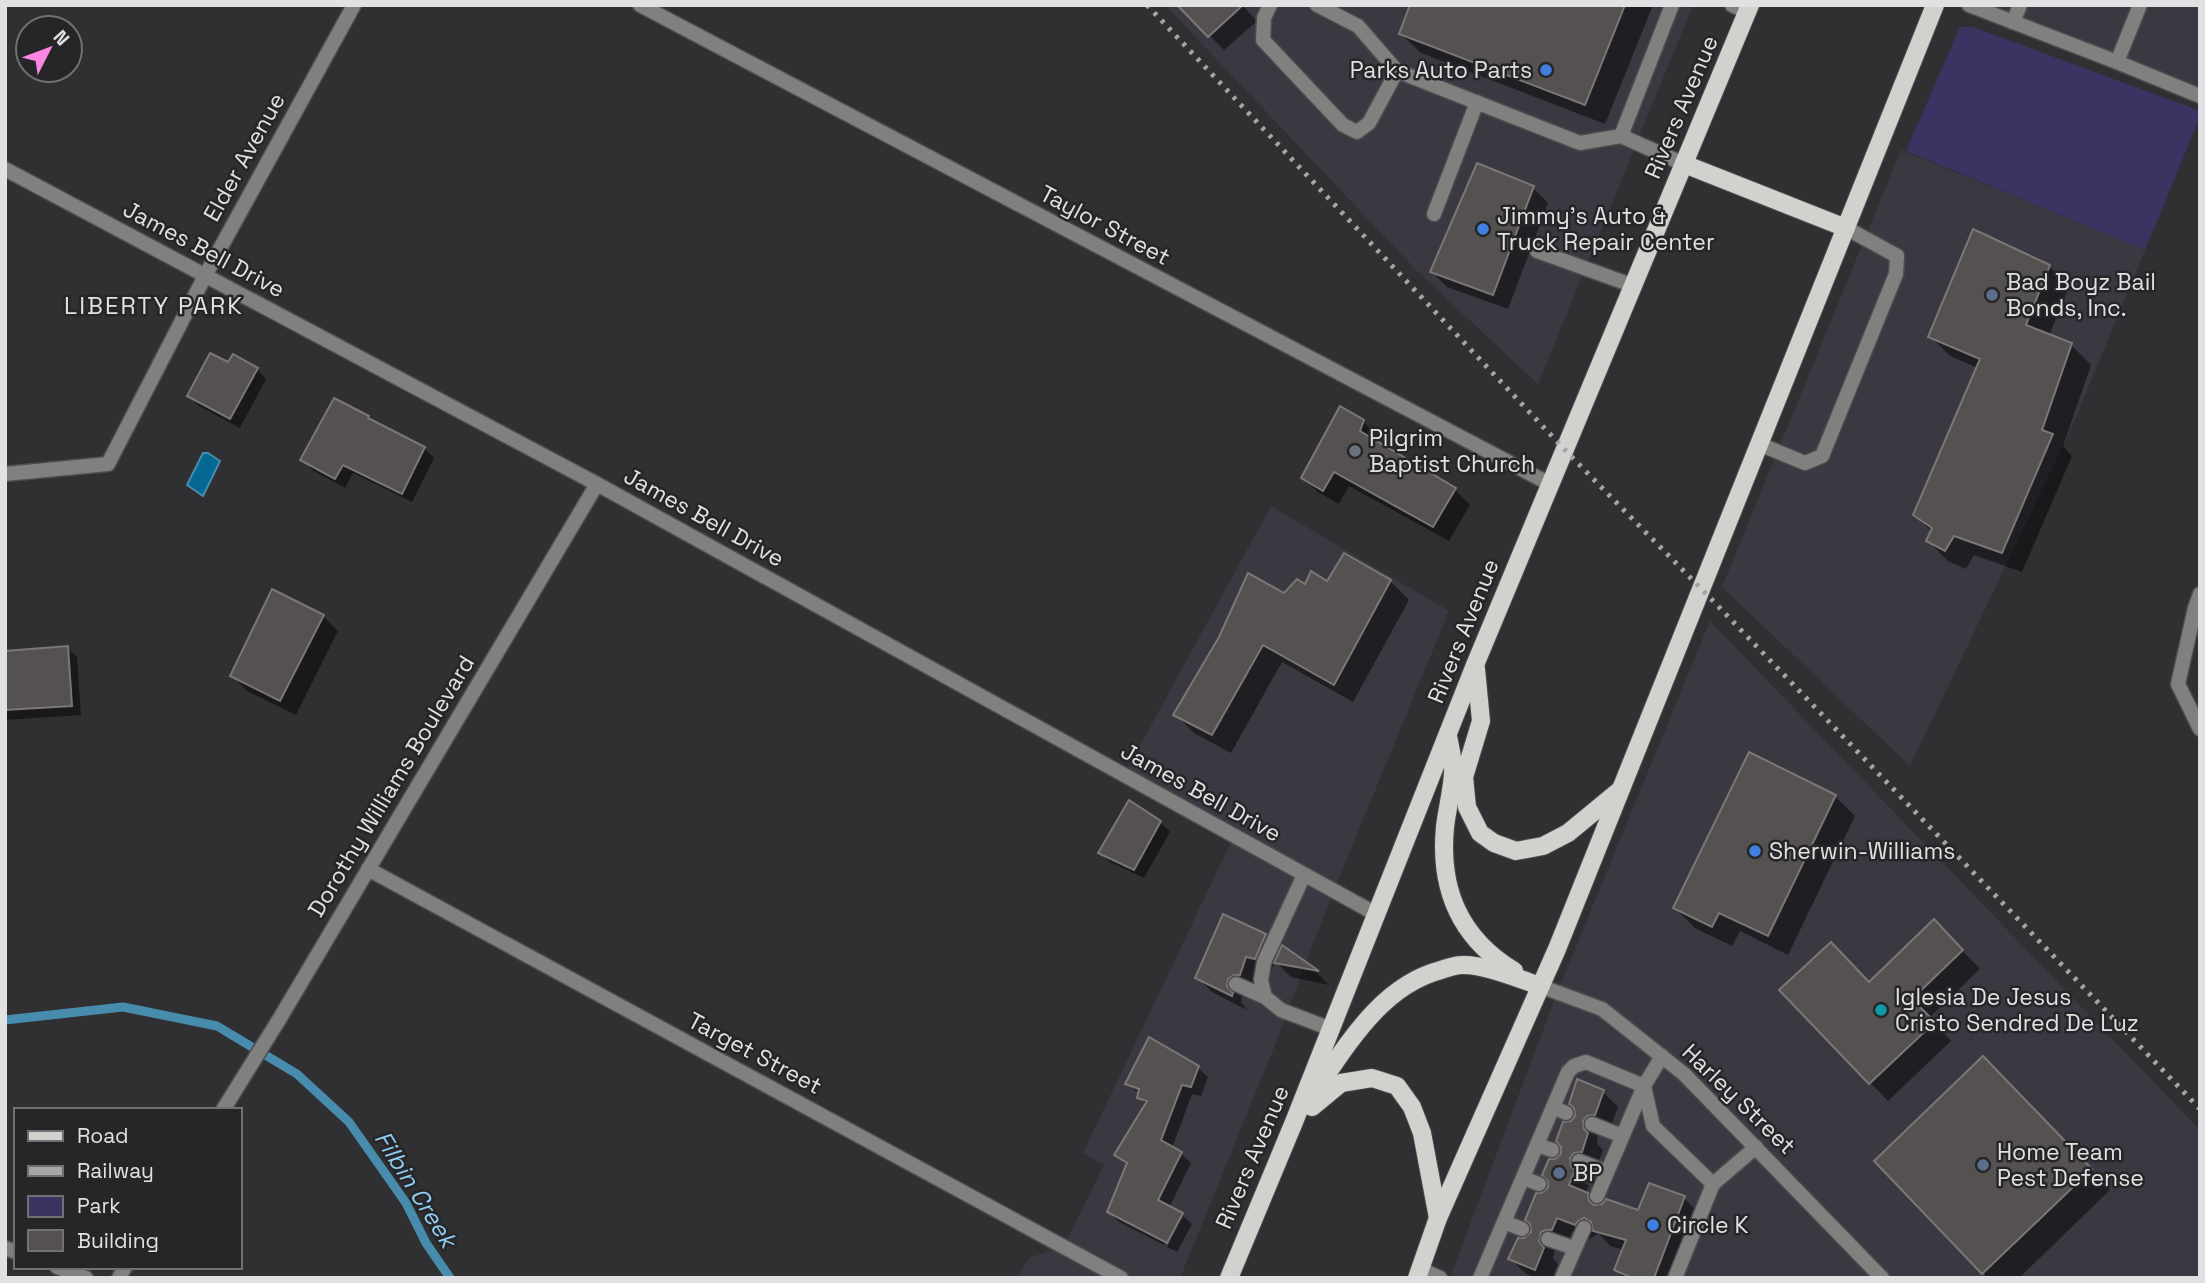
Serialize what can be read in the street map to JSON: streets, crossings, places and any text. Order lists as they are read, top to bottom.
{
  "streets": {
    "main road": ["Rivers Avenue"],
    "street": [
      "Elder Avenue",
      "Taylor Street",
      "James Bell Drive",
      "Dorothy Williams Boulevard",
      "Target Street",
      "Harley Street"
    ]
  },
  "crossings": [
    ["Rivers Avenue", "Taylor Street"],
    ["Rivers Avenue", "James Bell Drive"],
    ["Elder Avenue", "James Bell Drive"],
    ["James Bell Drive", "Dorothy Williams Boulevard"],
    ["Dorothy Williams Boulevard", "Target Street"]
  ],
  "districts": ["LIBERTY PARK"],
  "water": ["Filbin Creek"],
  "places": [
    "Parks Auto Parts",
    "Jimmy's Auto & Truck Repair Center",
    "Bad Boyz Bail Bonds, Inc.",
    "Pilgrim Baptist Church",
    "Sherwin-Williams",
    "Iglesia De Jesus Cristo Sendred De Luz",
    "Home Team Pest Defense",
    "BP",
    "Circle K"
  ],
  "legend": [
    "Road",
    "Railway",
    "Park",
    "Building"
  ],
  "north": "top right"
}
